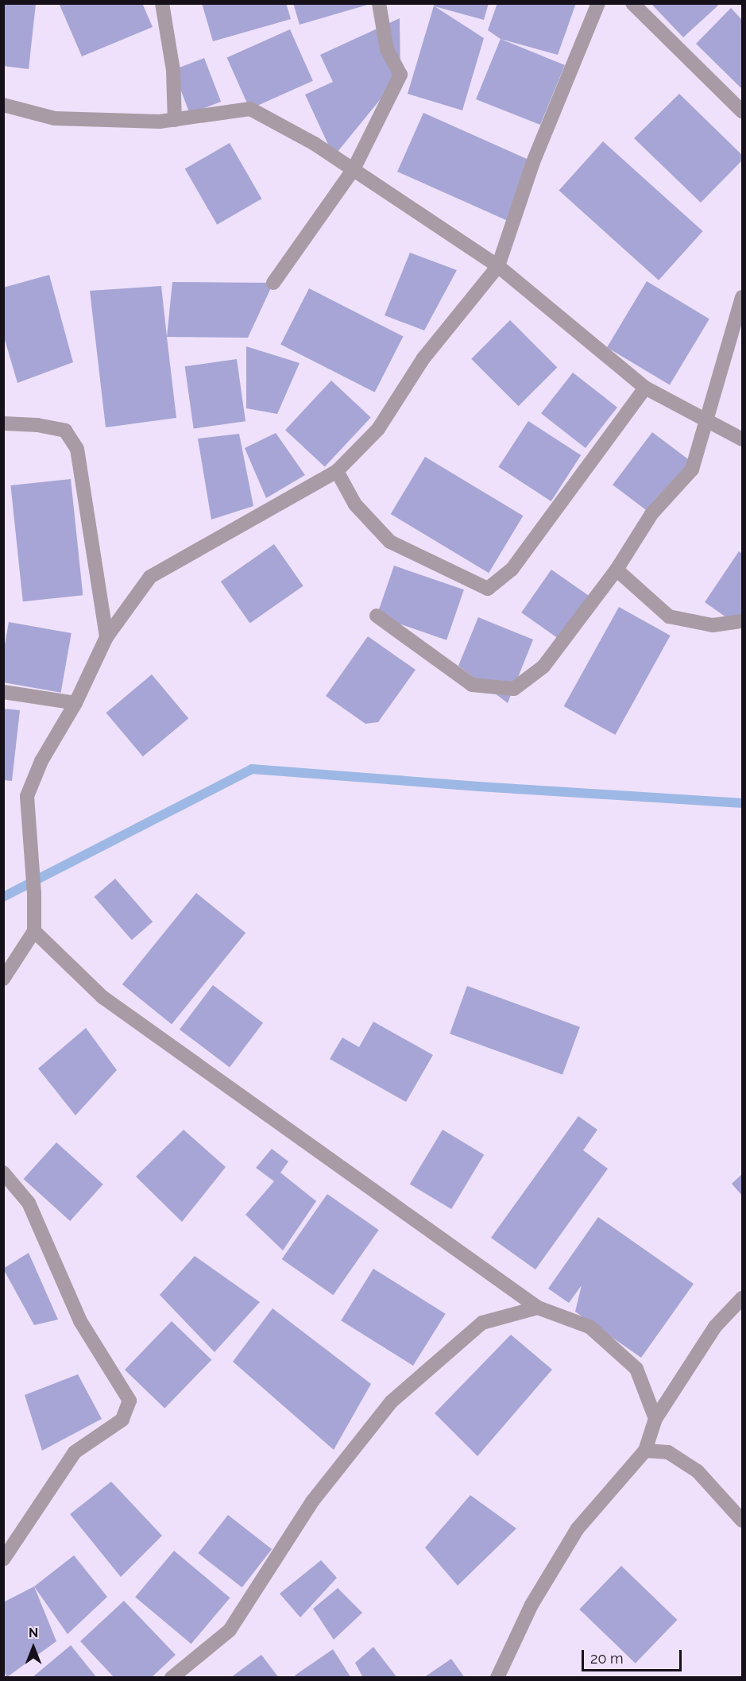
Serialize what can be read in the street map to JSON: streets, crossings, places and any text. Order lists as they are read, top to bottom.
{
  "scale_bar": "20 m",
  "north": "top"
}
